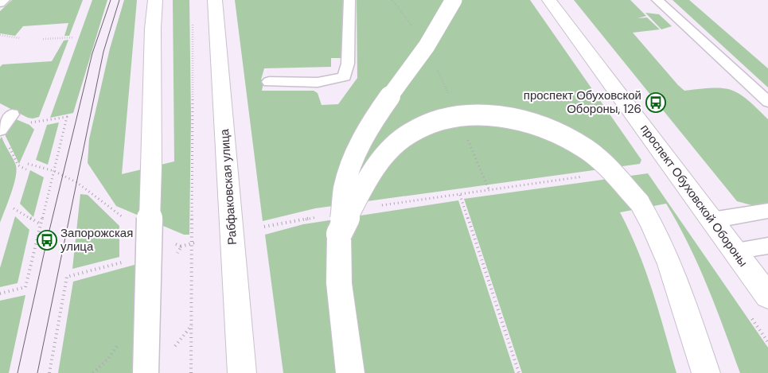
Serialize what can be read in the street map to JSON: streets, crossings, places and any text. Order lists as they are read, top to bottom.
{
  "streets": {
    "main road": ["Рабфаковская улица", "проспект Обуховской Обороны"]
  },
  "places": {
    "bus stop": ["проспект Обуховской Обороны, 126", "Запорожская улица"]
  }
}
